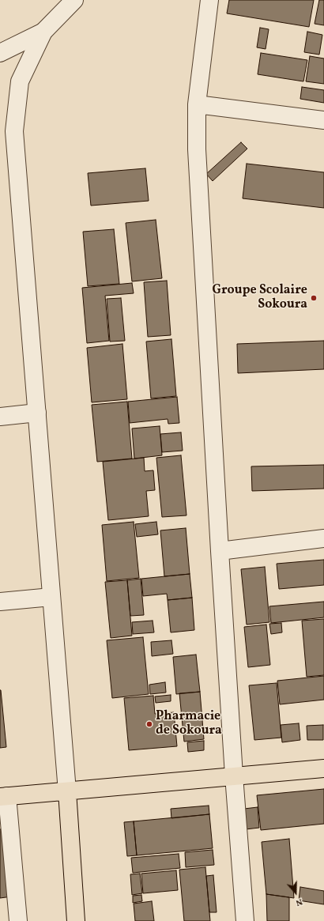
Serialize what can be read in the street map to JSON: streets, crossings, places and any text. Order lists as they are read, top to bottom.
{
  "places": ["Groupe Scolaire Sokoura", "Pharmacie de Sokoura"],
  "north": "bottom"
}
